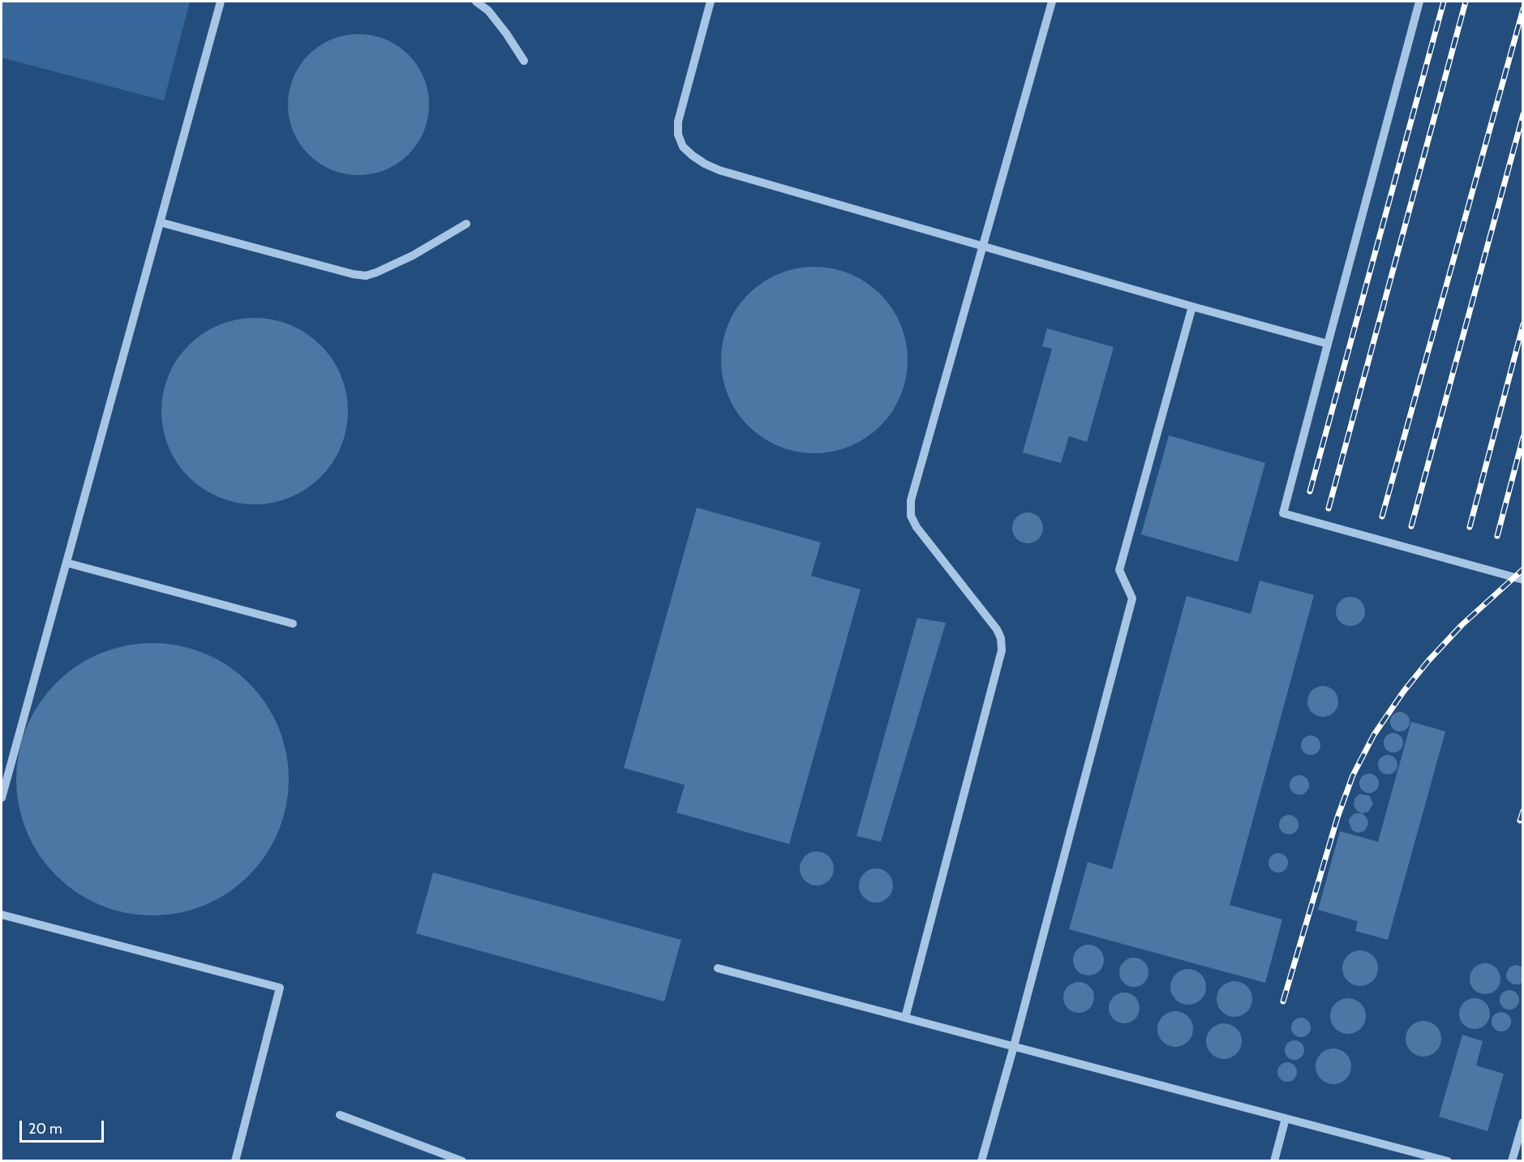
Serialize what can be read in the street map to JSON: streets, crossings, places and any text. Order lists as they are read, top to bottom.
{
  "scale_bar": "20 m"
}
